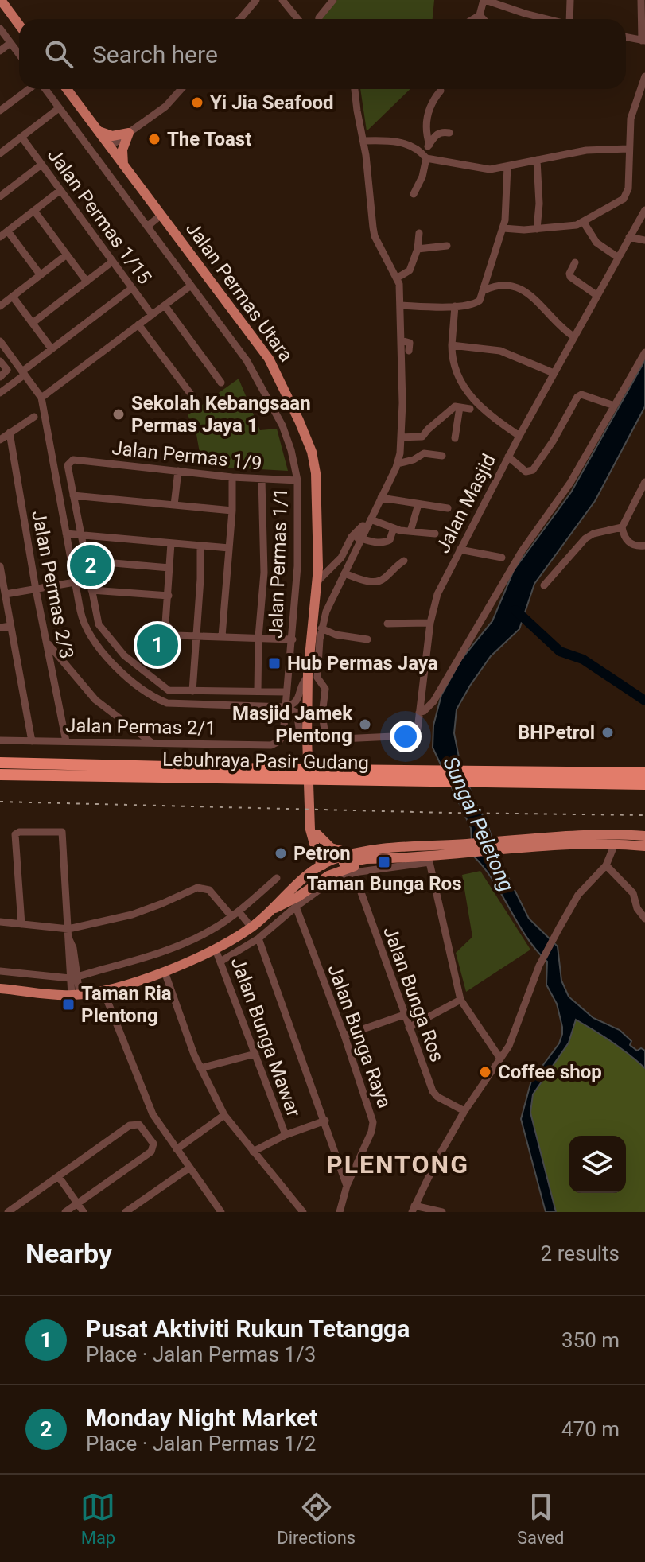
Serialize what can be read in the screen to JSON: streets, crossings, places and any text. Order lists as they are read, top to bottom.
{
  "streets": {
    "highway": ["Lebuhraya Pasir Gudang"],
    "main road": ["Jalan Permas Utara"],
    "street": [
      "Jalan Permas 1/15",
      "Jalan Permas 1/9",
      "Jalan Masjid",
      "Jalan Permas 1/1",
      "Jalan Permas 2/3",
      "Jalan Permas 2/1",
      "Jalan Bunga Ros",
      "Jalan Bunga Raya",
      "Jalan Bunga Mawar"
    ]
  },
  "crossings": [
    ["Jalan Permas Utara", "Jalan Masjid"],
    ["Jalan Permas 1/9", "Jalan Permas 1/1"],
    ["Jalan Permas 1/1", "Jalan Permas 2/1"],
    ["Jalan Permas 2/3", "Jalan Permas 2/1"]
  ],
  "districts": ["PLENTONG"],
  "water": ["Sungai Peletong"],
  "places": {
    "other": [
      "Yi Jia Seafood",
      "The Toast",
      "Sekolah Kebangsaan Permas Jaya 1",
      "Masjid Jamek Plentong",
      "BHPetrol",
      "Petron",
      "Coffee shop"
    ],
    "transit": ["Hub Permas Jaya", "Taman Bunga Ros", "Taman Ria Plentong"]
  },
  "page": {
    "search": "Search here",
    "pins": ["2", "1"],
    "heading": ["Nearby", "2 results"],
    "list": [
      {
        "mark": "1",
        "name": "Pusat Aktiviti Rukun Tetangga",
        "note": "Place · Jalan Permas 1/3",
        "value": "350 m"
      },
      {
        "mark": "2",
        "name": "Monday Night Market",
        "note": "Place · Jalan Permas 1/2",
        "value": "470 m"
      }
    ],
    "nav": ["Map", "Directions", "Saved"]
  }
}
